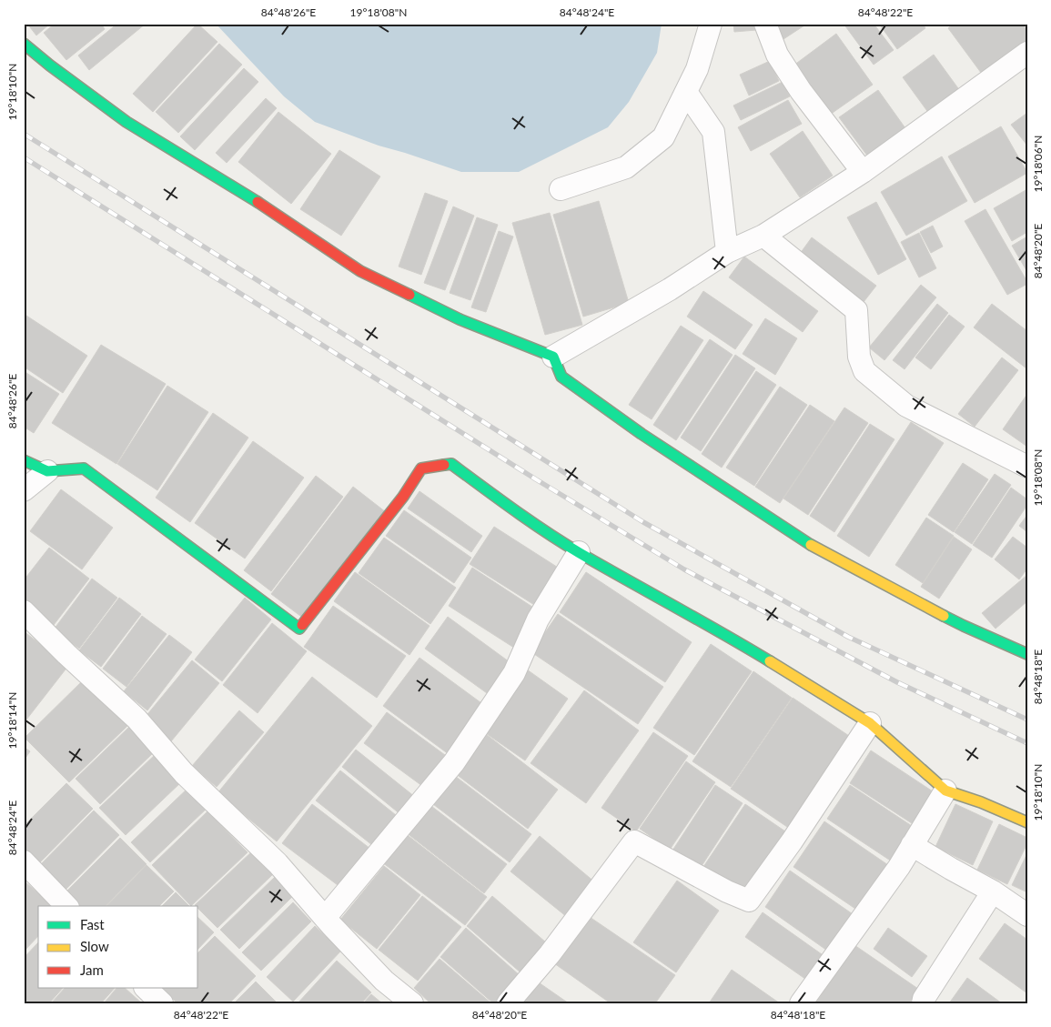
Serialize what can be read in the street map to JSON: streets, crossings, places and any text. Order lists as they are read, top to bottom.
{
  "legend": ["Fast", "Slow", "Jam"],
  "coordinates": [
    "84°48'26\"E",
    "19°18'08\"N",
    "84°48'24\"E",
    "84°48'22\"E",
    "19°18'10\"N",
    "19°18'06\"N",
    "84°48'20\"E",
    "84°48'18\"E",
    "19°18'14\"N"
  ]
}
